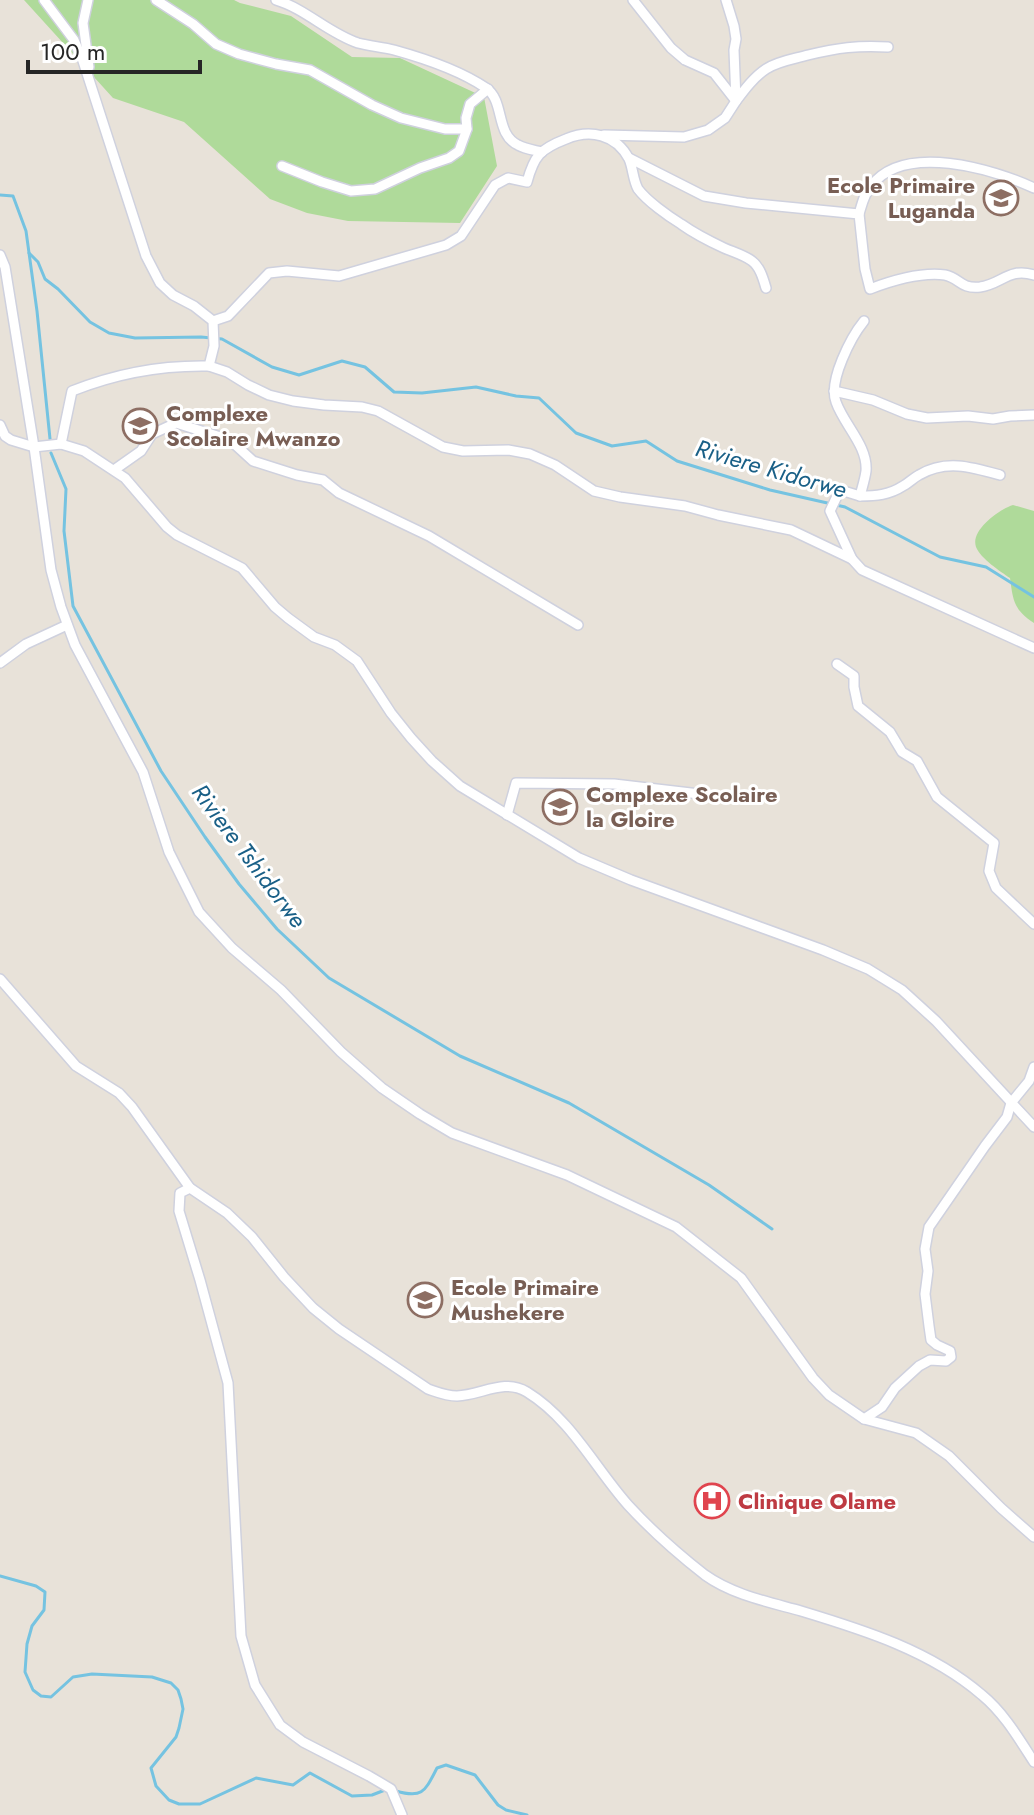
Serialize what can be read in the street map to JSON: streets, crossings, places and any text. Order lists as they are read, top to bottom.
{
  "water": ["Riviere Kidorwe", "Riviere Tshidorwe"],
  "places": {
    "school or university": [
      "Ecole Primaire Luganda",
      "Complexe Scolaire Mwanzo",
      "Complexe Scolaire la Gloire",
      "Ecole Primaire Mushekere"
    ],
    "hospital": ["Clinique Olame"]
  },
  "scale_bar": "100 m"
}
